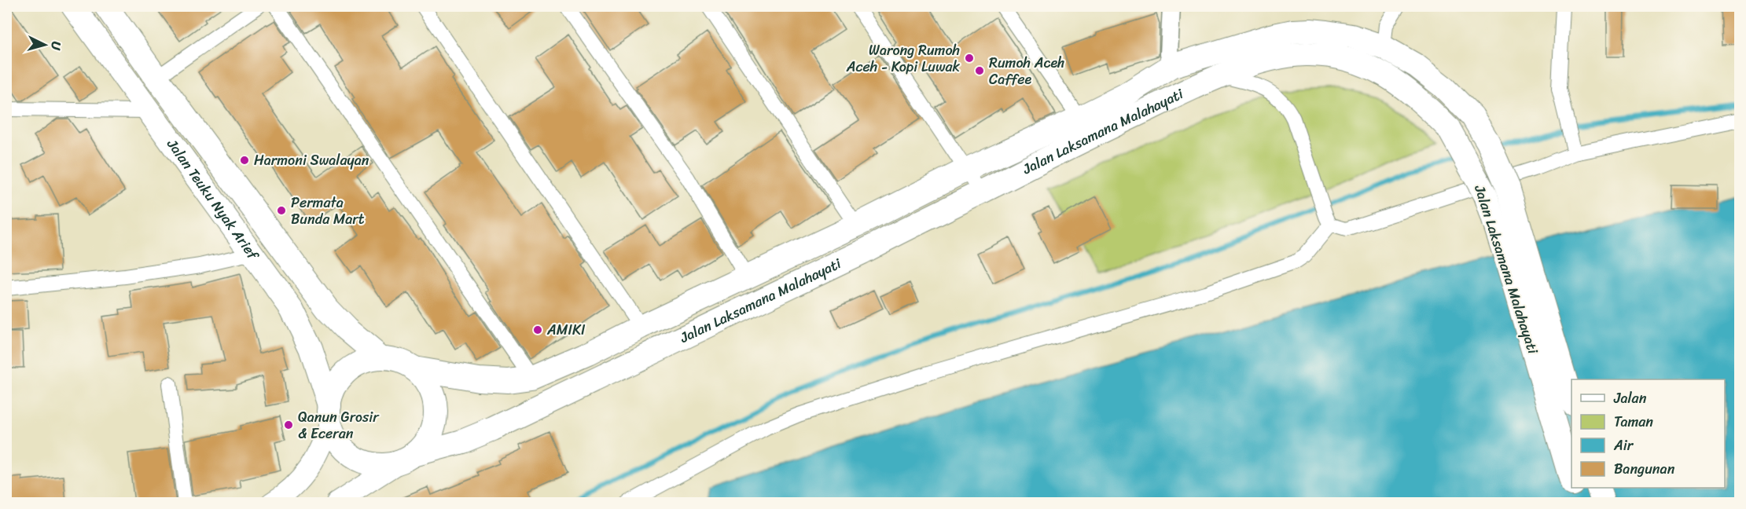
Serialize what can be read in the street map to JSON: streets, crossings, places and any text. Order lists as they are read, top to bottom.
{
  "streets": {
    "highway": ["Jalan Laksamana Malahayati", "Jalan Teuku Nyak Arief"]
  },
  "crossings": [
    ["Jalan Laksamana Malahayati", "Jalan Teuku Nyak Arief"]
  ],
  "places": [
    "Warong Rumoh Aceh - Kopi Luwak",
    "Rumoh Aceh Caffee",
    "Harmoni Swalayan",
    "Permata Bunda Mart",
    "AMIKI",
    "Qanun Grosir & Eceran"
  ],
  "legend": [
    "Jalan",
    "Taman",
    "Air",
    "Bangunan"
  ],
  "north": "right"
}
